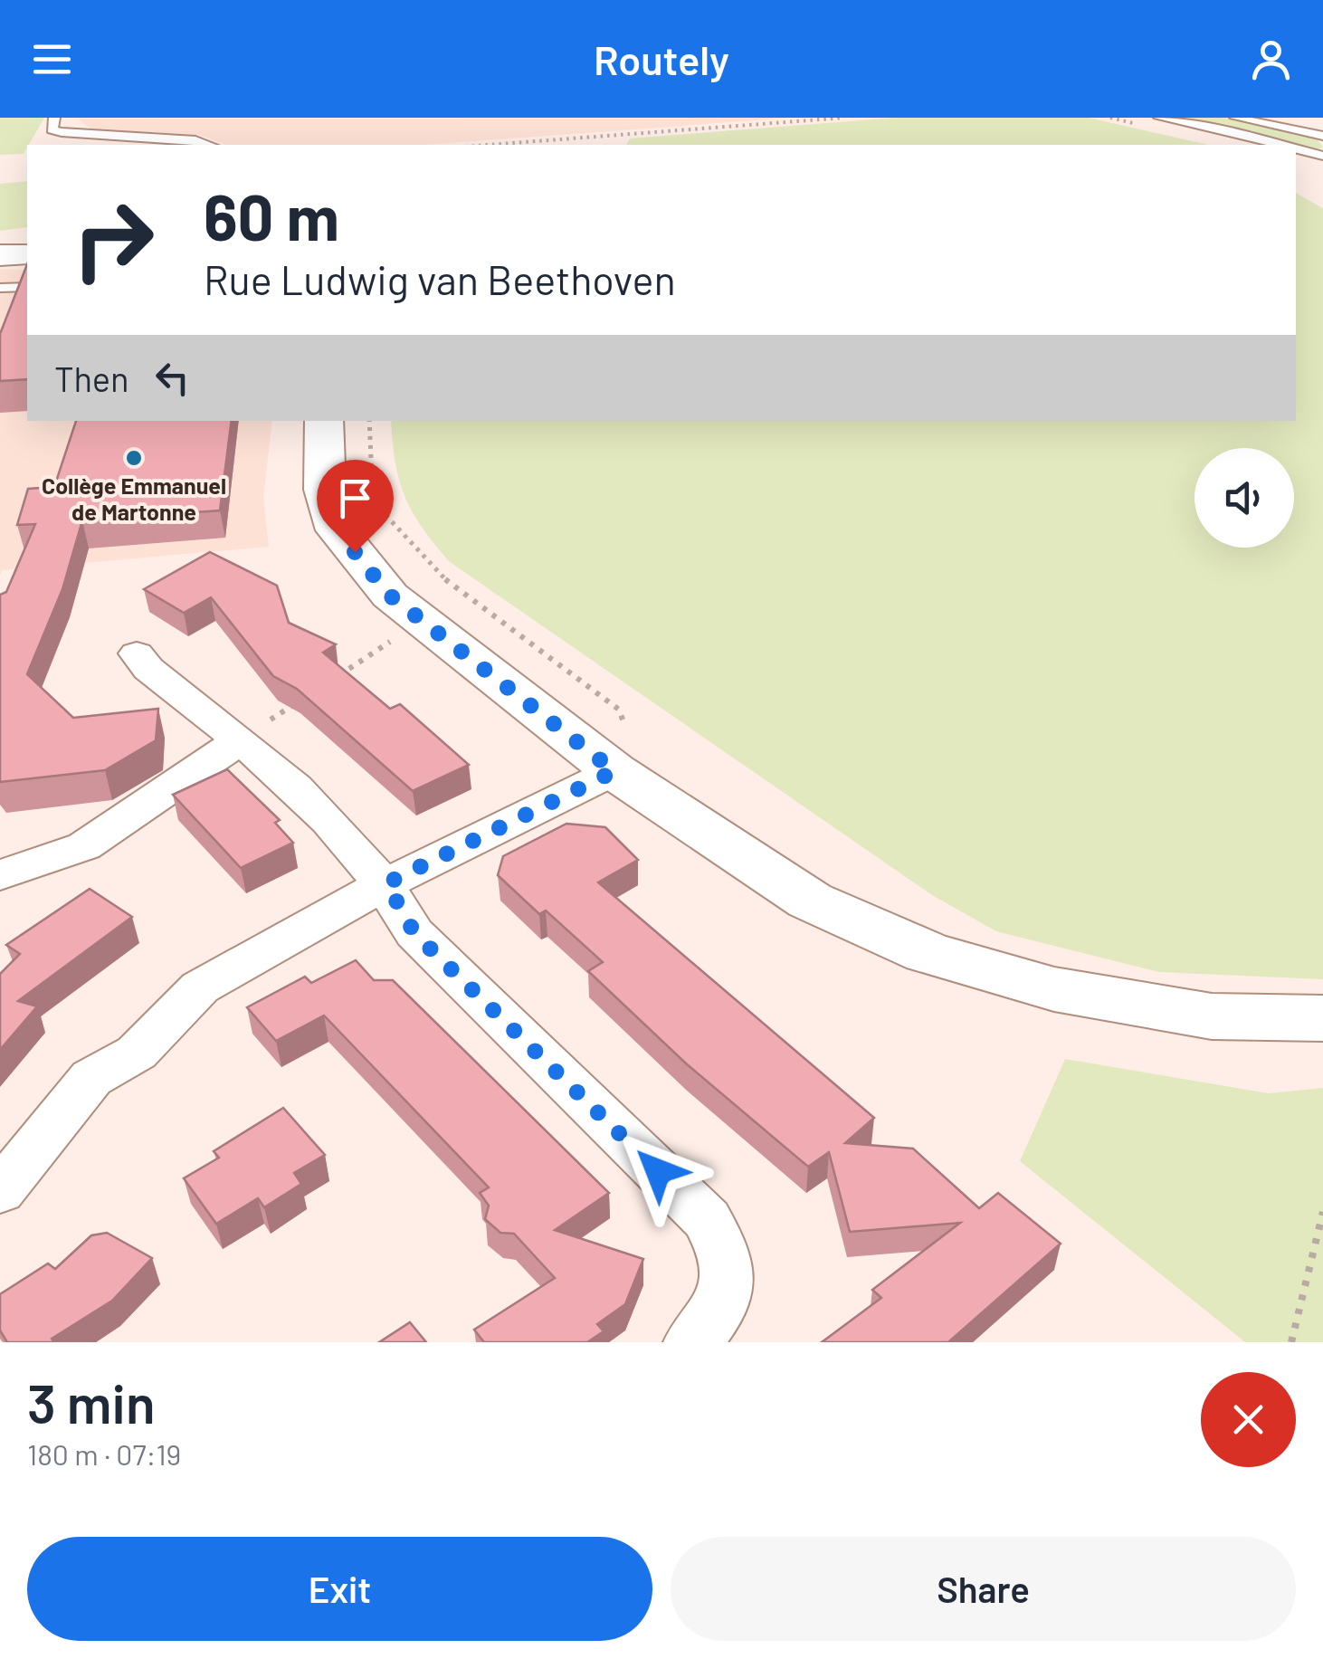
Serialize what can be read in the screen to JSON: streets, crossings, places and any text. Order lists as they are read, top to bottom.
{
  "places": ["Collège Emmanuel de Martonne"],
  "page": {
    "header": "Routely",
    "turn": ["60 m", "Rue Ludwig van Beethoven"],
    "then": "Then",
    "heading": ["3 min", "180 m · 07:19"],
    "buttons": ["Exit", "Share"]
  }
}
